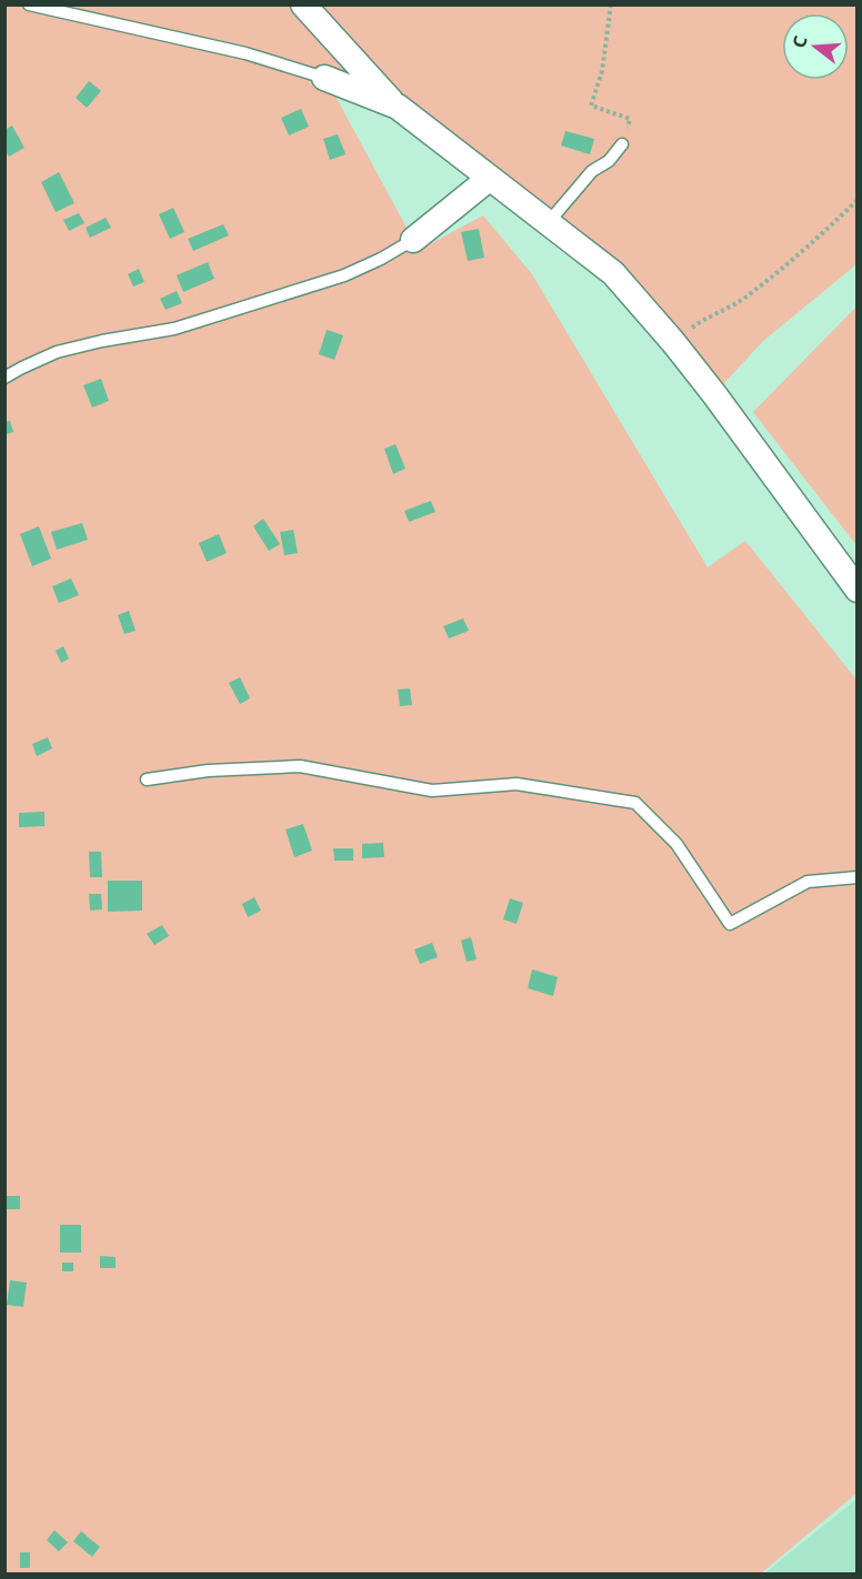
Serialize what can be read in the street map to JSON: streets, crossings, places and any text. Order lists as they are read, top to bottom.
{
  "north": "left"
}
